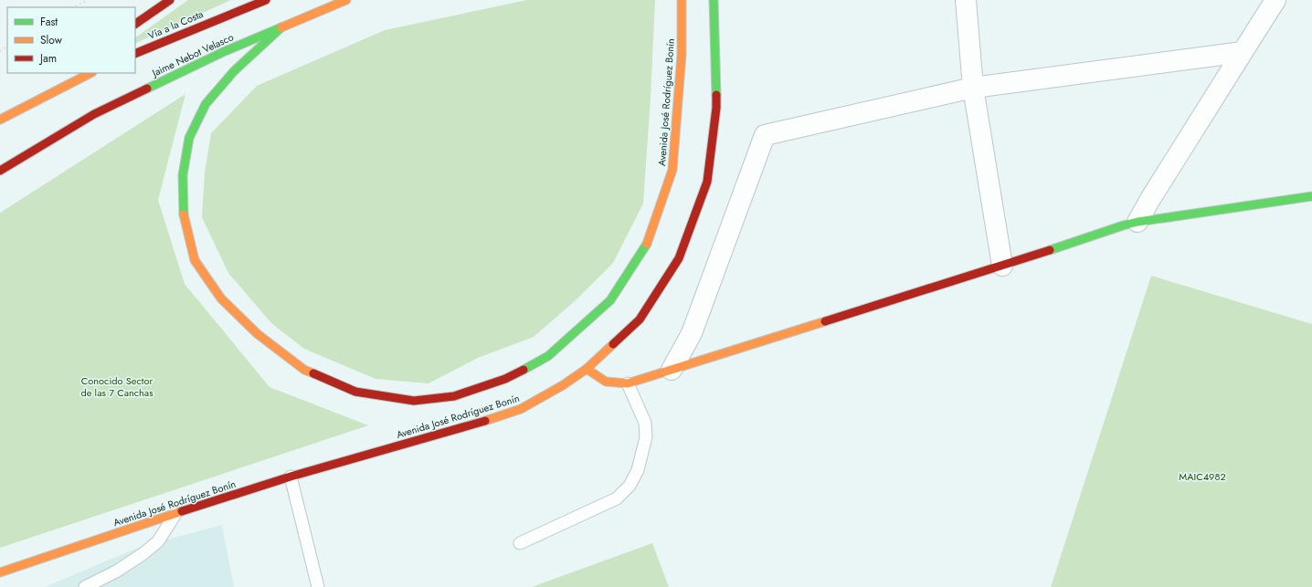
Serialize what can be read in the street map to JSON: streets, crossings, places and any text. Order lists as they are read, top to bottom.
{
  "streets": {
    "main road": ["Vía a la Costa", "Jaime Nebot Velasco", "Avenida José Rodríguez Bonín"]
  },
  "crossings": [
    ["Jaime Nebot Velasco", "Avenida José Rodríguez Bonín"]
  ],
  "parks": ["Conocido Sector de las 7 Canchas", "MAIC4982"],
  "legend": ["Fast", "Slow", "Jam"]
}
